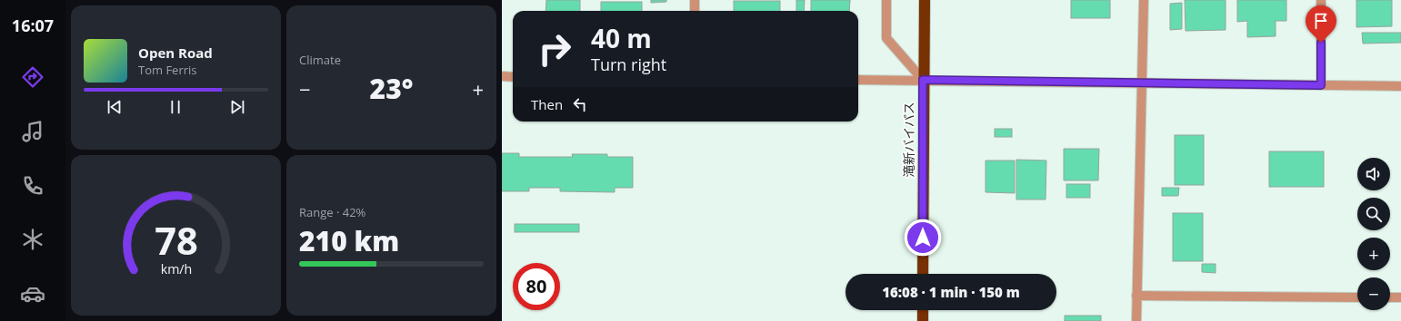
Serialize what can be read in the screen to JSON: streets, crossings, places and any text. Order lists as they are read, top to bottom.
{
  "streets": {
    "highway": ["滝新バイパス"]
  },
  "page": {
    "tabs": "16:07",
    "tile": [
      "Climate",
      ["Range · 42%", "210 km"]
    ],
    "turn": ["40 m", "Turn right"],
    "song": ["Open Road", "Tom Ferris"],
    "heat": ["−", "23°", "+"],
    "then": "Then",
    "map_buttons": ["+", "−"],
    "limit": "80",
    "trip": "16:08 · 1 min · 150 m",
    "gauge": ["78", "km/h"]
  }
}
